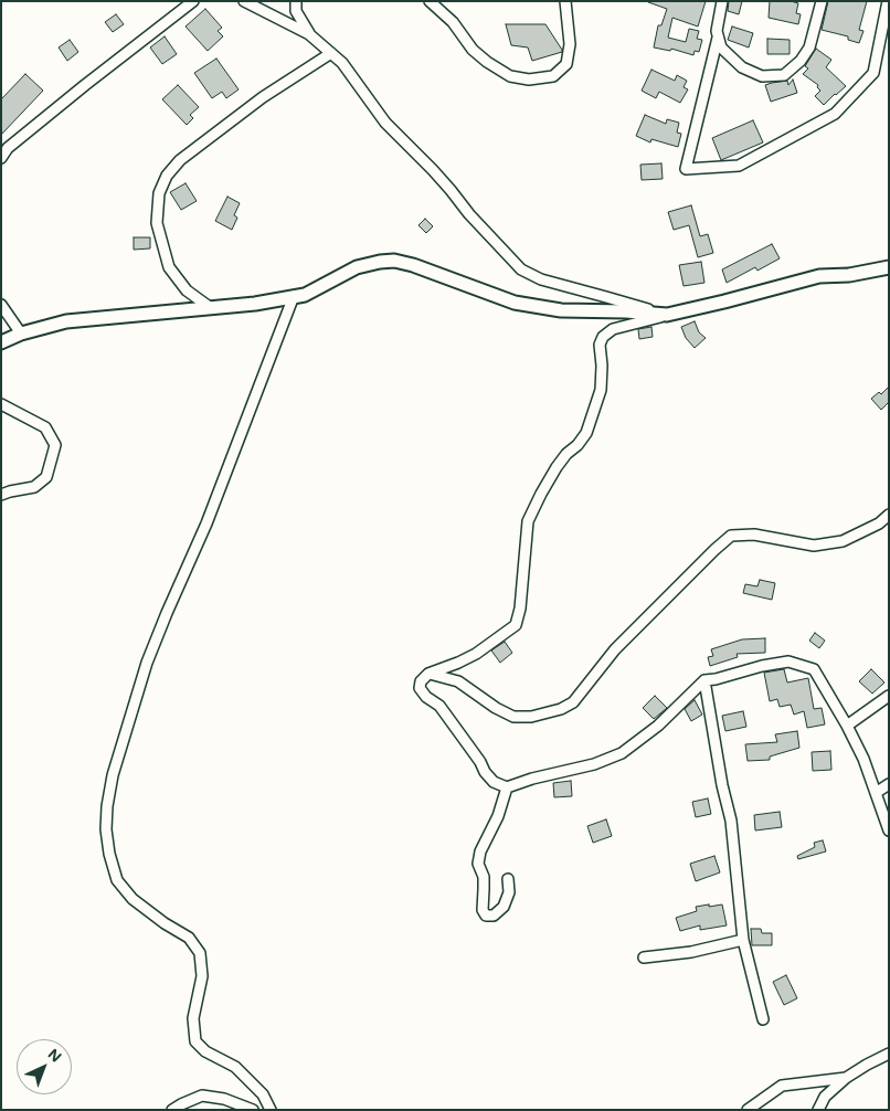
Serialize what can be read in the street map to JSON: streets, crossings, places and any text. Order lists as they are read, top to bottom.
{
  "north": "top right"
}
